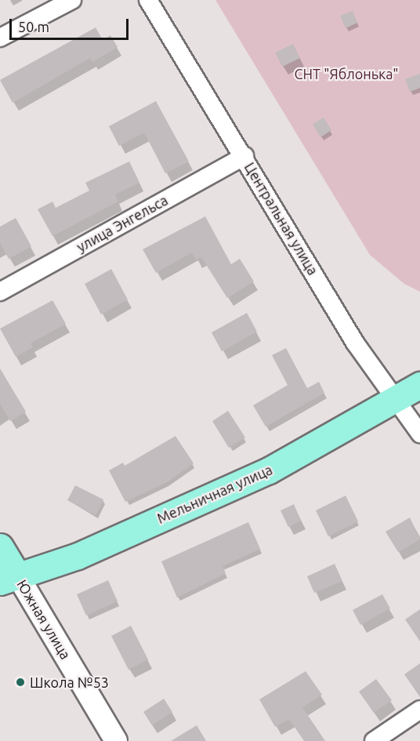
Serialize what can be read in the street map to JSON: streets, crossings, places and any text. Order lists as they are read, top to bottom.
{
  "streets": {
    "main road": ["Мельничная улица", "Южная улица"],
    "street": ["Центральная улица", "улица Энгельса"]
  },
  "crossings": [
    ["Центральная улица", "улица Энгельса"],
    ["Центральная улица", "Мельничная улица"],
    ["Мельничная улица", "Южная улица"]
  ],
  "parks": ["СНТ \"Яблонька\""],
  "places": ["Школа №53"],
  "scale_bar": "50 m"
}
